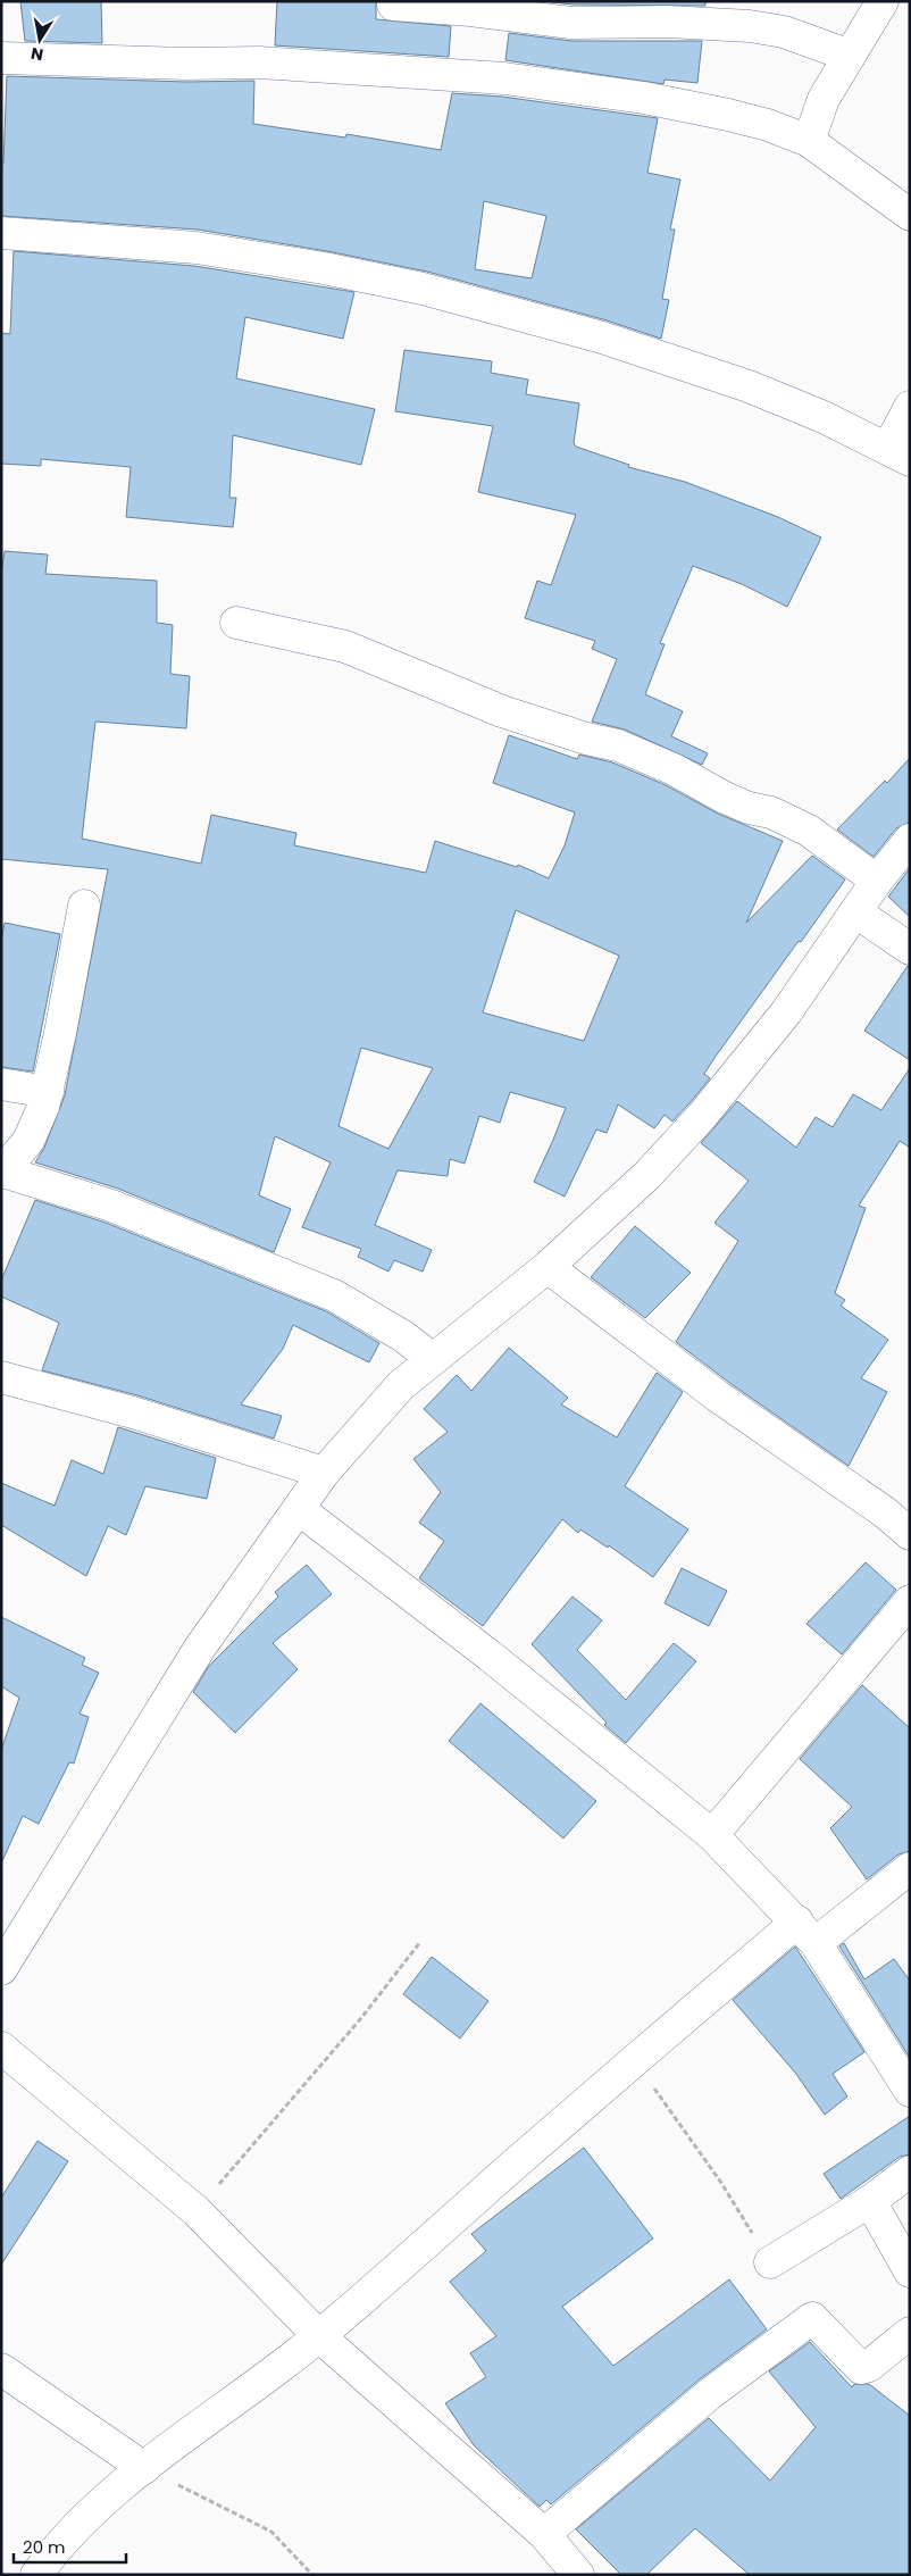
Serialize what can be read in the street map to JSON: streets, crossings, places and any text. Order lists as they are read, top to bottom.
{
  "scale_bar": "20 m",
  "north": "bottom"
}
